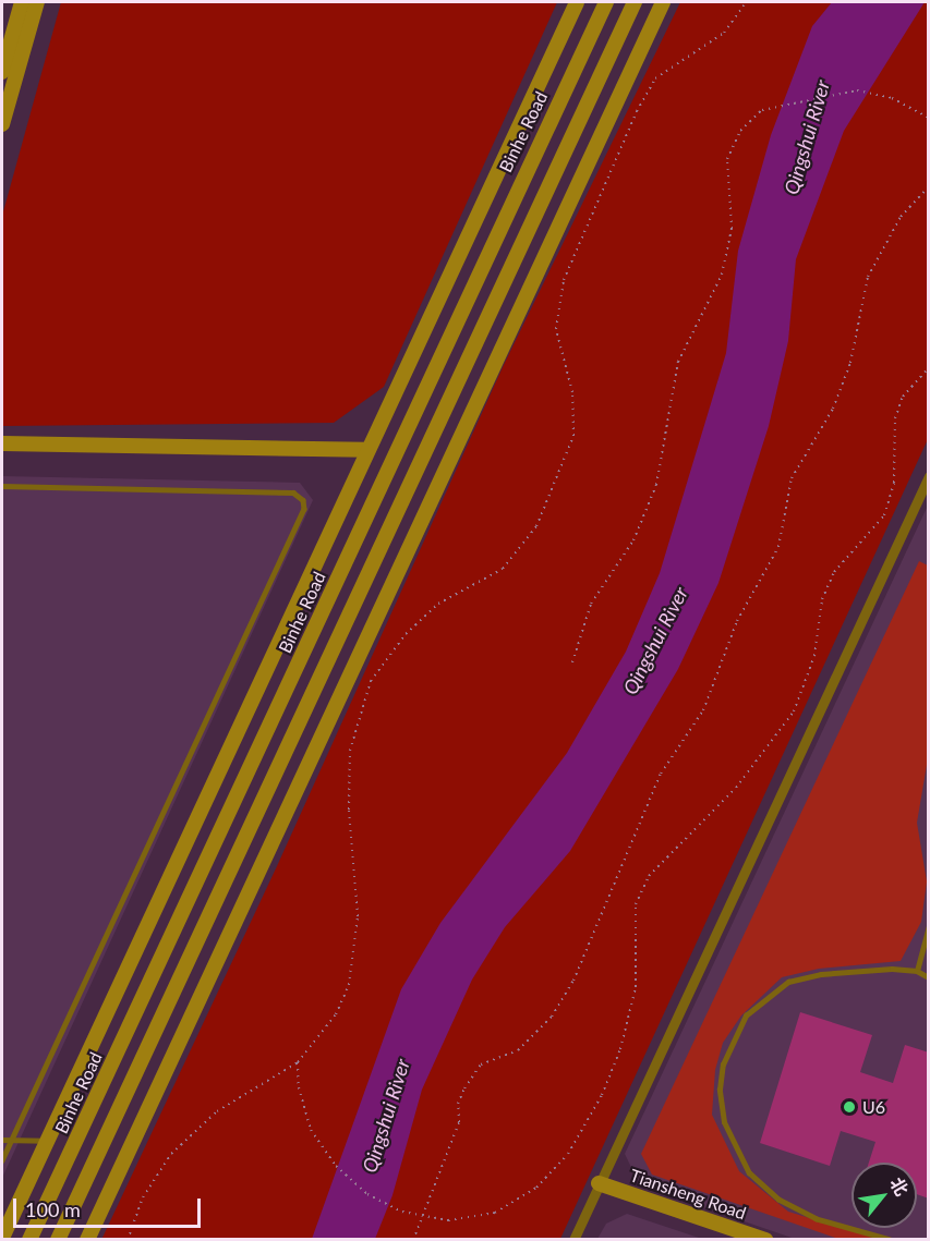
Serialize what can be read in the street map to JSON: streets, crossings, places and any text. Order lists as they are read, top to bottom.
{
  "streets": {
    "street": ["Binhe Road", "Tiansheng Road"]
  },
  "water": ["Qingshui River"],
  "places": ["U6"],
  "scale_bar": "100 m",
  "north": "top right"
}
